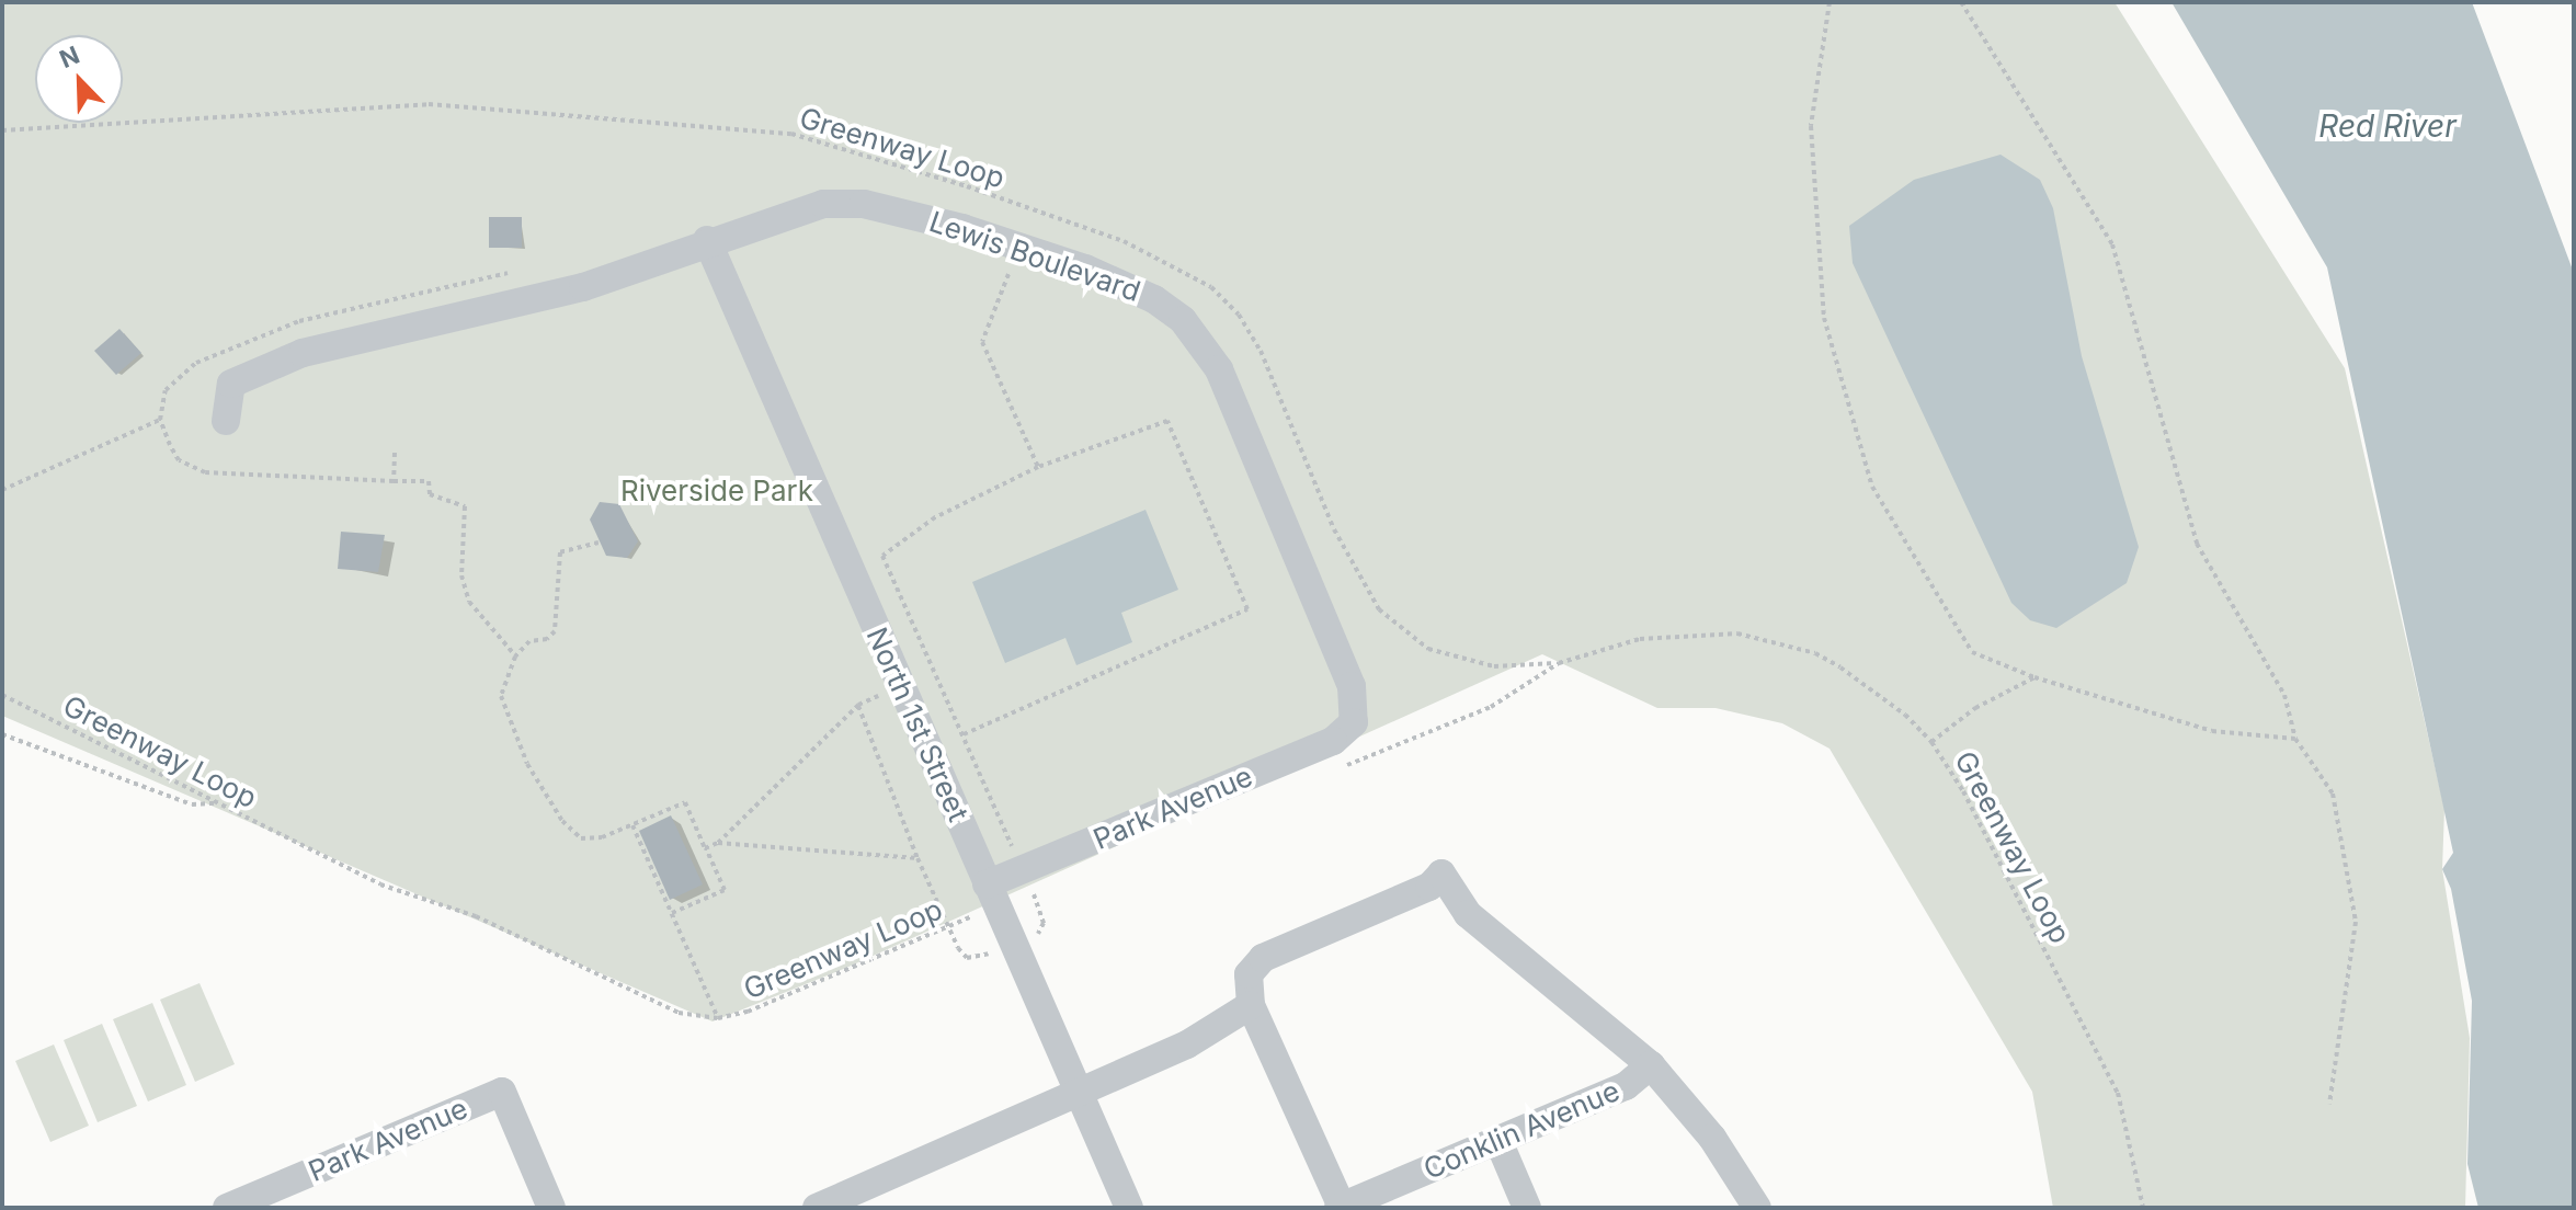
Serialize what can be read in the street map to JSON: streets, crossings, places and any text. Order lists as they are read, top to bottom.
{
  "streets": {
    "street": [
      "Lewis Boulevard",
      "North 1st Street",
      "Park Avenue",
      "Conklin Avenue"
    ],
    "path": ["Greenway Loop"]
  },
  "crossings": [
    ["Greenway Loop", "North 1st Street"],
    ["Greenway Loop", "Park Avenue"],
    ["Lewis Boulevard", "North 1st Street"],
    ["Lewis Boulevard", "Park Avenue"],
    ["North 1st Street", "Park Avenue"]
  ],
  "water": ["Red River"],
  "parks": ["Riverside Park"],
  "north": "top left"
}
